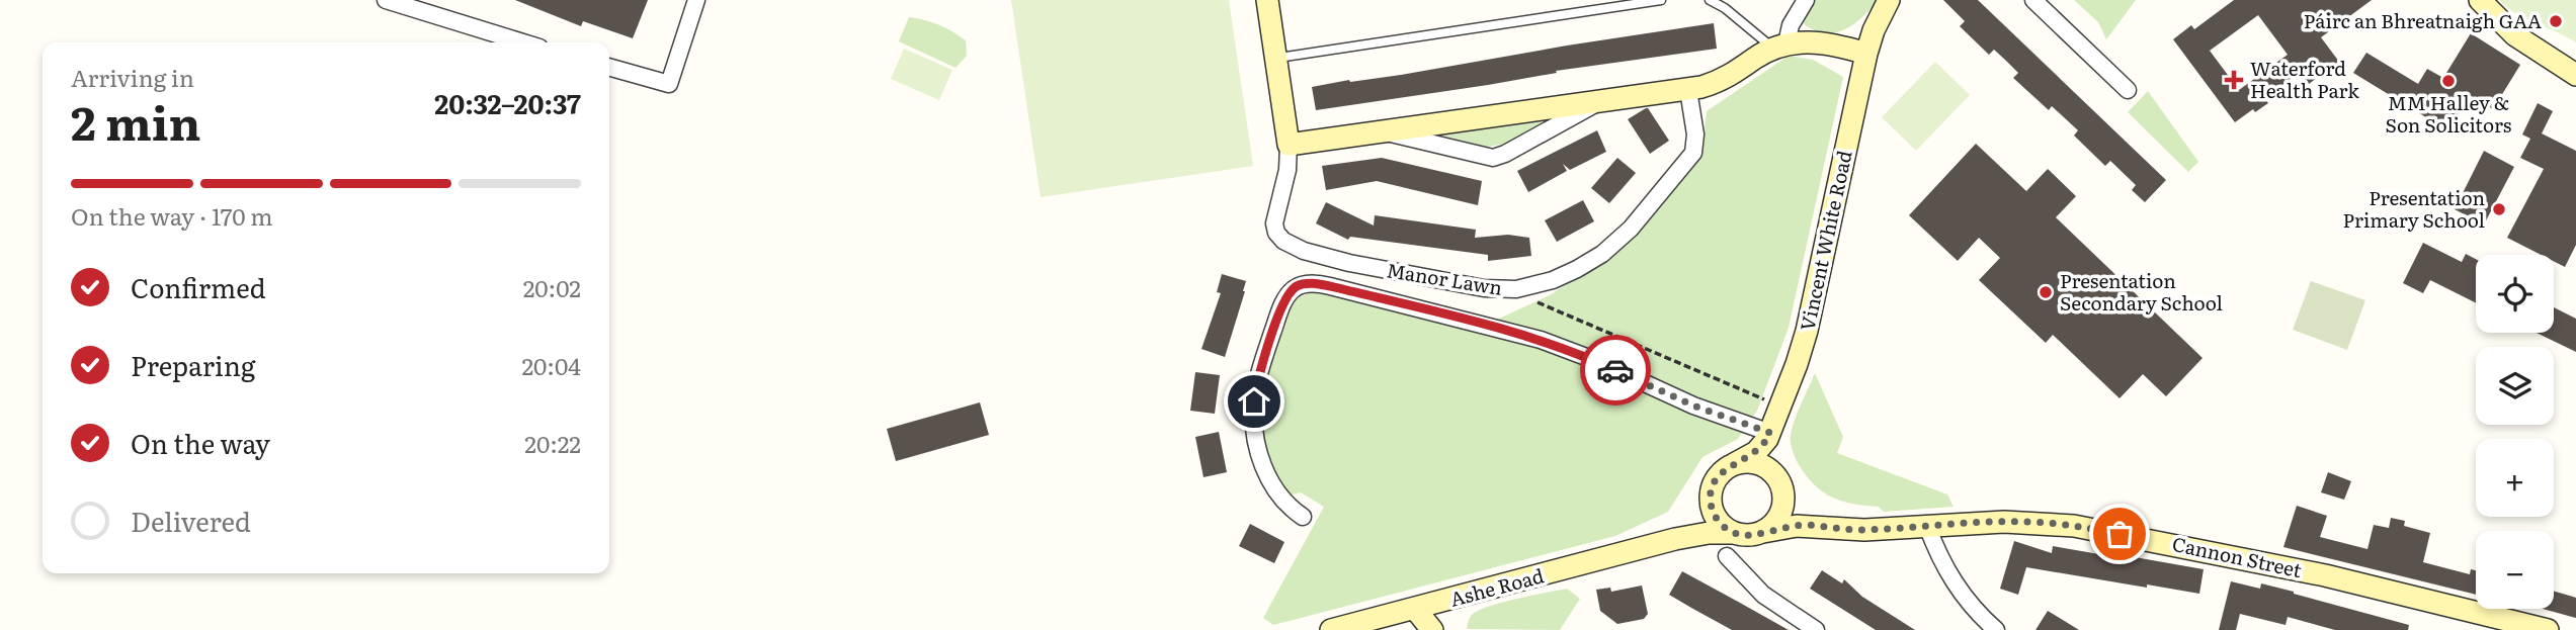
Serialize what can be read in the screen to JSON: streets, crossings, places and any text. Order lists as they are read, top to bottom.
{
  "streets": {
    "main road": ["Vincent White Road", "Cannon Street", "Ashe Road"],
    "street": ["Manor Lawn"]
  },
  "crossings": [
    ["Vincent White Road", "Cannon Street"],
    ["Vincent White Road", "Ashe Road"],
    ["Cannon Street", "Ashe Road"]
  ],
  "places": {
    "other": [
      "Páirc an Bhreatnaigh GAA",
      "MM Halley & Son Solicitors",
      "Presentation Primary School",
      "Presentation Secondary School"
    ],
    "health": ["Waterford Health Park"]
  },
  "page": {
    "heading": ["2 min", "Arriving in", "20:32–20:37"],
    "bar": "On the way · 170 m",
    "list": [
      ["Confirmed", "20:02"],
      ["Preparing", "20:04"],
      ["On the way", "20:22"],
      "Delivered"
    ],
    "map_buttons": ["+", "−"]
  }
}
